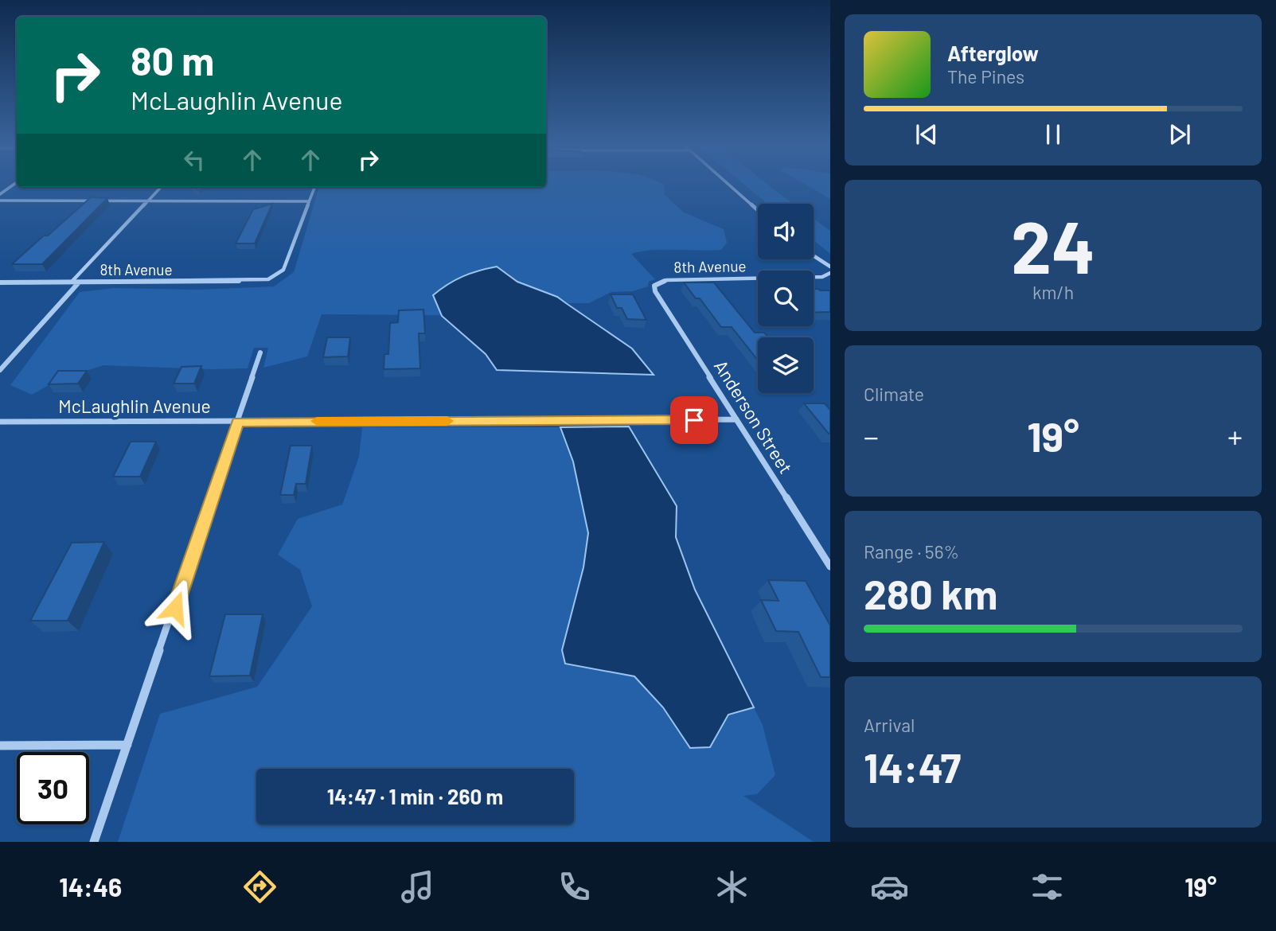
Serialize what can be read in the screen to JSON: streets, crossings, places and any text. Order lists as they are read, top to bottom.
{
  "streets": {
    "street": ["8th Avenue", "McLaughlin Avenue", "Anderson Street"]
  },
  "crossings": [
    ["8th Avenue", "Anderson Street"],
    ["McLaughlin Avenue", "Anderson Street"]
  ],
  "page": {
    "turn": ["80 m", "McLaughlin Avenue"],
    "song": ["Afterglow", "The Pines"],
    "tile": [
      ["24", "km/h"],
      "Climate",
      ["Range · 56%", "280 km"],
      ["Arrival", "14:47"]
    ],
    "heat": ["−", "19°", "+"],
    "limit": "30",
    "trip": "14:47 · 1 min · 260 m",
    "tabs": ["14:46", "19°"]
  }
}
